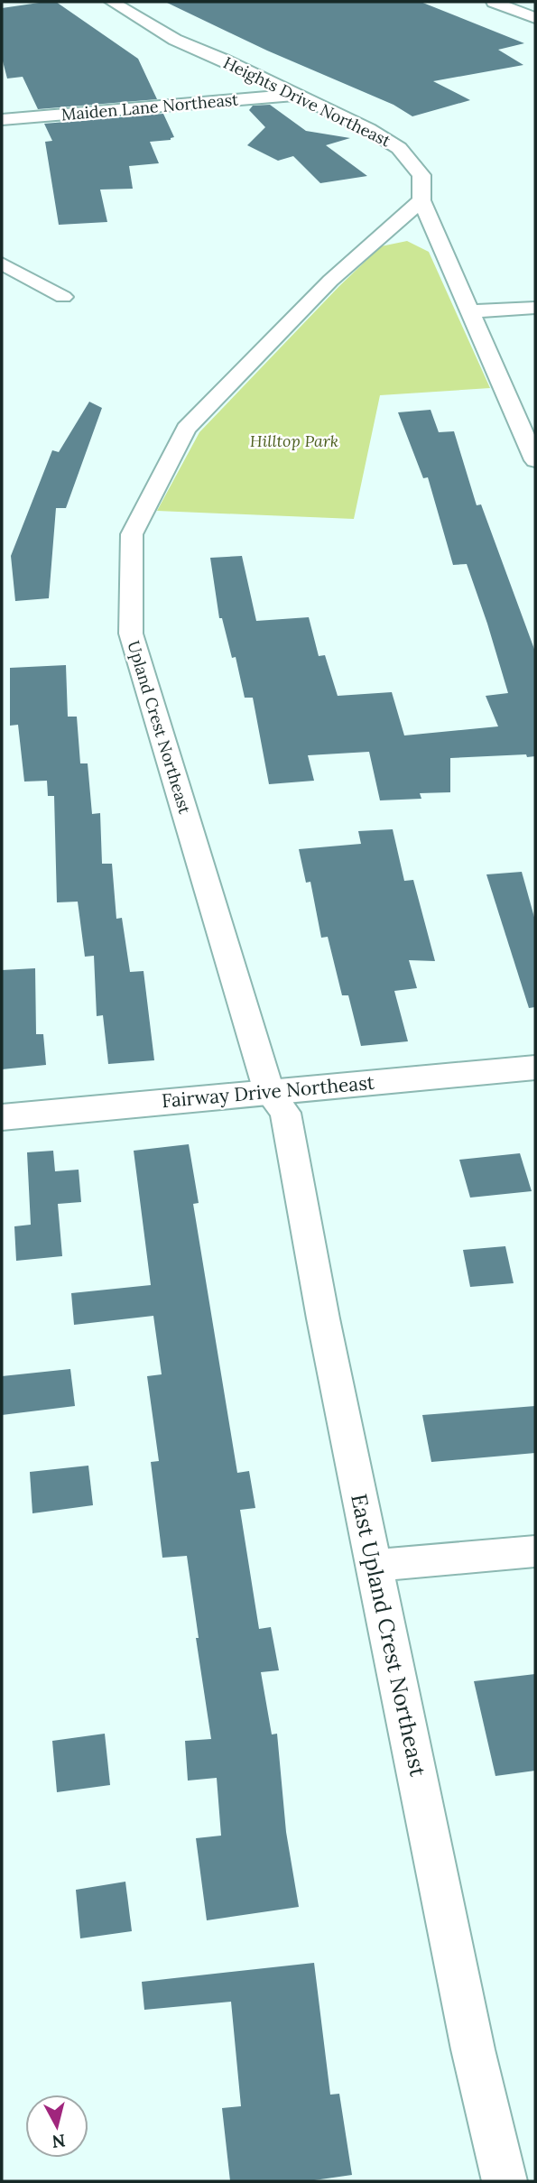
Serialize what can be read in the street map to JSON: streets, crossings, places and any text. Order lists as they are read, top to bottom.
{
  "streets": {
    "street": [
      "Heights Drive Northeast",
      "Maiden Lane Northeast",
      "Upland Crest Northeast",
      "Fairway Drive Northeast",
      "East Upland Crest Northeast"
    ]
  },
  "crossings": [
    ["Heights Drive Northeast", "Maiden Lane Northeast"],
    ["Heights Drive Northeast", "Upland Crest Northeast"],
    ["Upland Crest Northeast", "Fairway Drive Northeast"],
    ["Upland Crest Northeast", "East Upland Crest Northeast"],
    ["Fairway Drive Northeast", "East Upland Crest Northeast"]
  ],
  "parks": ["Hilltop Park"],
  "north": "bottom"
}
